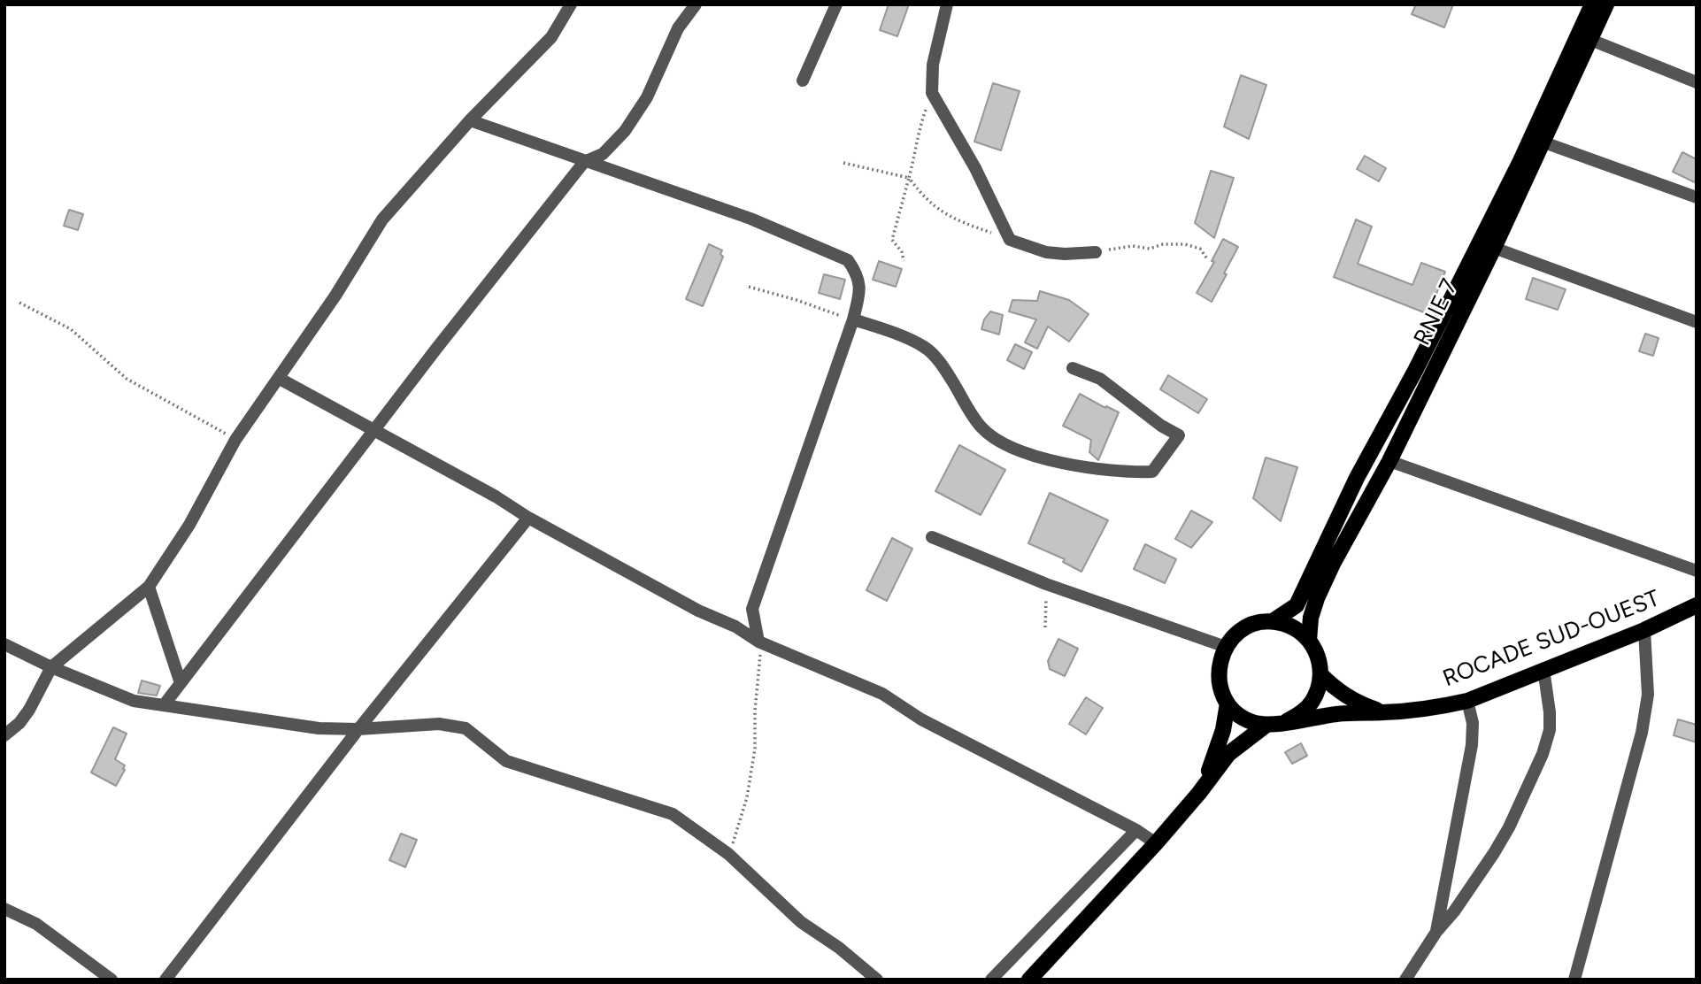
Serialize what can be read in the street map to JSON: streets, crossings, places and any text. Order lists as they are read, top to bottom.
{
  "streets": {
    "main road": ["RNIE 7", "ROCADE SUD-OUEST"]
  },
  "crossings": [
    ["RNIE 7", "ROCADE SUD-OUEST"]
  ]
}
